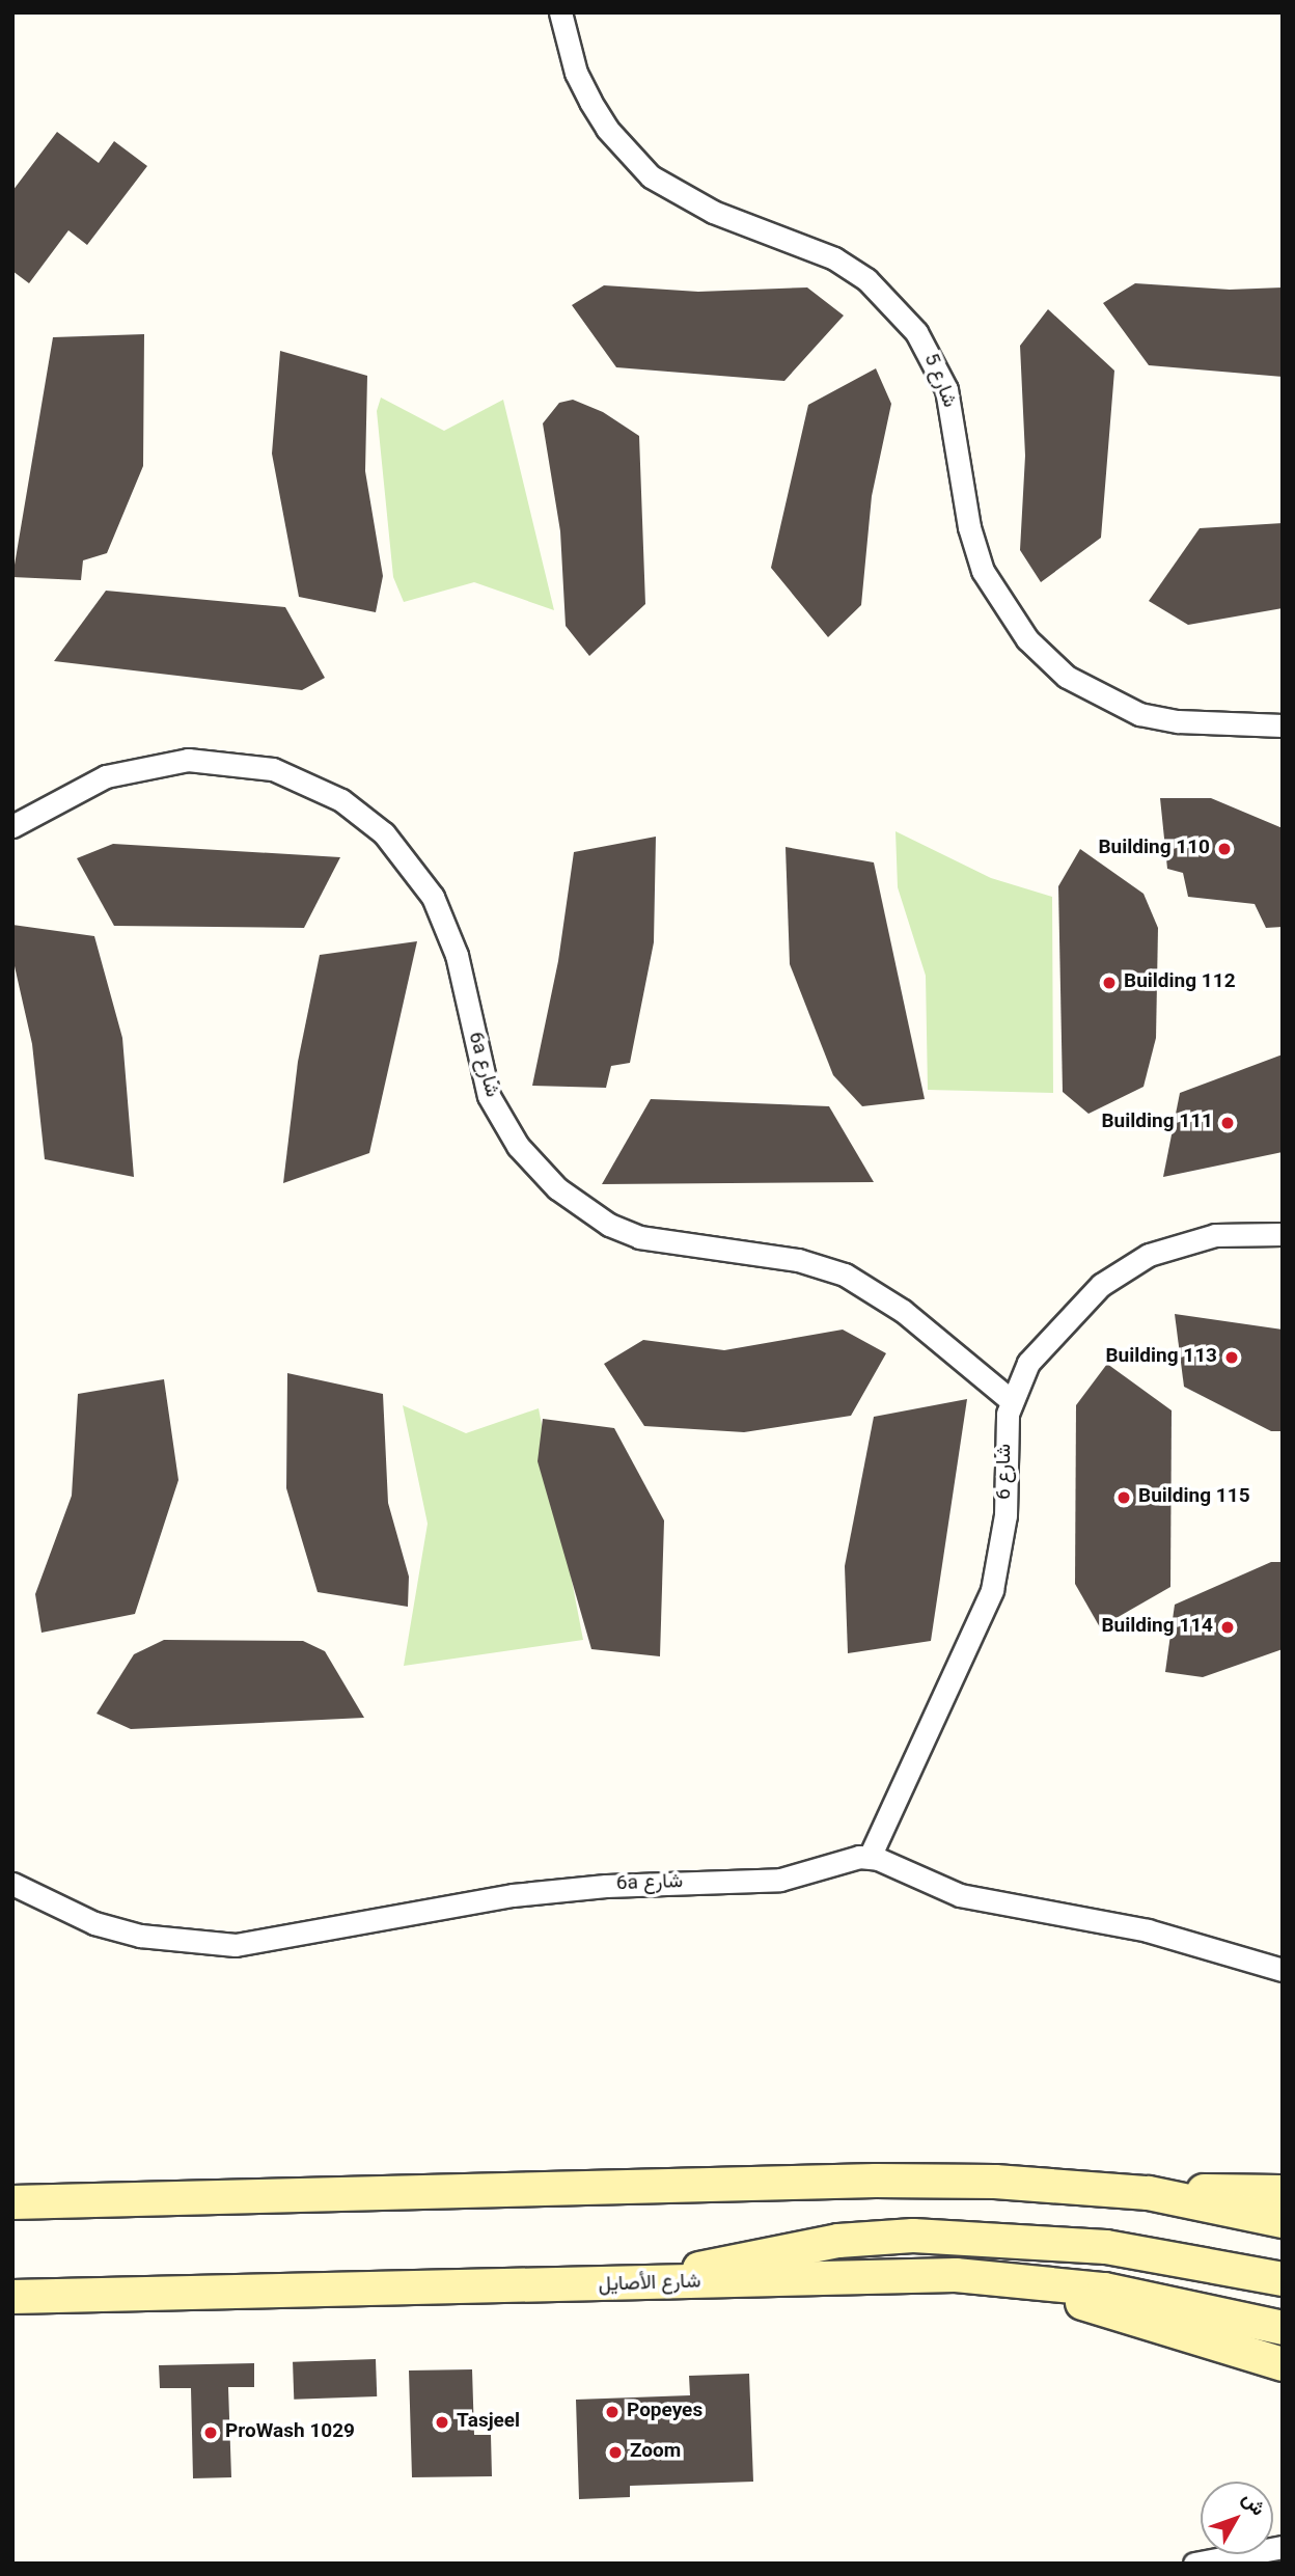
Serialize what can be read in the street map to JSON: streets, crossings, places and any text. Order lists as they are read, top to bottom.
{
  "streets": {
    "main road": ["شارع الأصايل"],
    "street": ["شارع 5", "6a شارع", "شارع 6"]
  },
  "crossings": [
    ["6a شارع", "شارع 6"]
  ],
  "places": [
    "Building 110",
    "Building 112",
    "Building 111",
    "Building 113",
    "Building 115",
    "Building 114",
    "Popeyes",
    "Tasjeel",
    "ProWash 1029",
    "Zoom"
  ],
  "north": "top right"
}
